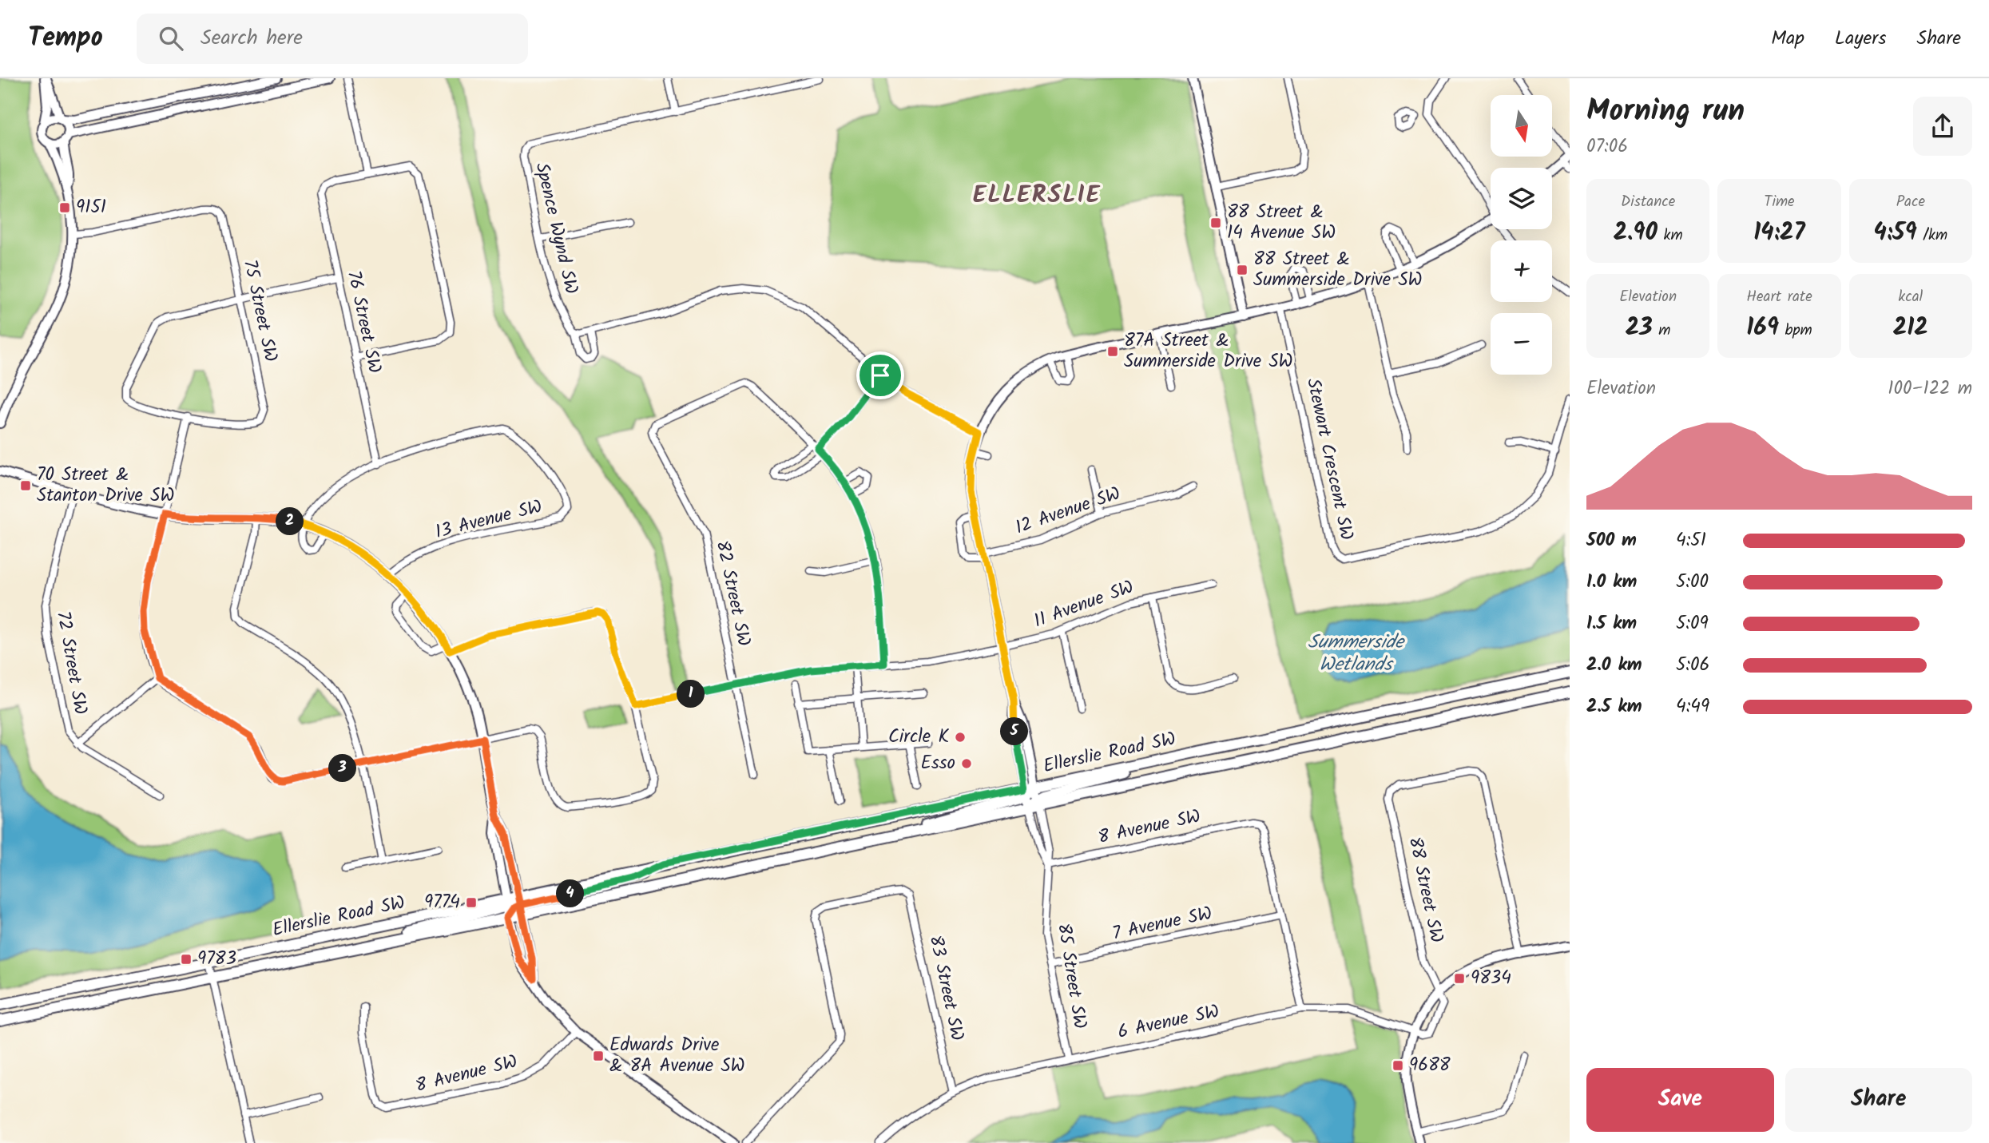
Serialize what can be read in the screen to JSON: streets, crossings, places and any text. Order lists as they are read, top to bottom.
{
  "streets": {
    "main road": ["Ellerslie Road SW"],
    "street": [
      "Spence Wynd SW",
      "75 Street SW",
      "76 Street SW",
      "Stewart Crescent SW",
      "12 Avenue SW",
      "13 Avenue SW",
      "82 Street SW",
      "11 Avenue SW",
      "72 Street SW",
      "8 Avenue SW",
      "88 Street SW",
      "7 Avenue SW",
      "85 Street SW",
      "83 Street SW",
      "6 Avenue SW"
    ]
  },
  "crossings": [
    ["76 Street SW", "13 Avenue SW"],
    ["82 Street SW", "11 Avenue SW"],
    ["Ellerslie Road SW", "85 Street SW"],
    ["8 Avenue SW", "7 Avenue SW"],
    ["8 Avenue SW", "85 Street SW"],
    ["7 Avenue SW", "85 Street SW"],
    ["85 Street SW", "6 Avenue SW"],
    ["83 Street SW", "6 Avenue SW"]
  ],
  "districts": ["ELLERSLIE"],
  "water": ["Summerside Wetlands"],
  "places": {
    "transit": [
      "9151",
      "88 Street & 14 Avenue SW",
      "88 Street & Summerside Drive SW",
      "87A Street & Summerside Drive SW",
      "70 Street & Stanton Drive SW",
      "9774",
      "9783",
      "9834",
      "Edwards Drive & 8A Avenue SW",
      "9688"
    ],
    "other": ["Circle K", "Esso"]
  },
  "north": "bottom",
  "page": {
    "header": "Tempo",
    "search": "Search here",
    "nav": ["Map", "Layers", "Share"],
    "heading": ["Morning run", "07:06"],
    "map_buttons": ["+", "−"],
    "stats": [
      ["Distance", "2.90 km"],
      ["Time", "14:27"],
      ["Pace", "4:59 /km"],
      ["Elevation", "23 m"],
      ["Heart rate", "169 bpm"],
      ["kcal", "212"]
    ],
    "chart": ["Elevation", "100–122 m"],
    "pins": [
      "2",
      "1",
      "5",
      "3",
      "4"
    ],
    "list": [
      {
        "name": "500 m",
        "note": "4:51"
      },
      {
        "name": "1.0 km",
        "note": "5:00"
      },
      {
        "name": "1.5 km",
        "note": "5:09"
      },
      {
        "name": "2.0 km",
        "note": "5:06"
      },
      {
        "name": "2.5 km",
        "note": "4:49"
      }
    ],
    "buttons": ["Save", "Share"]
  }
}
